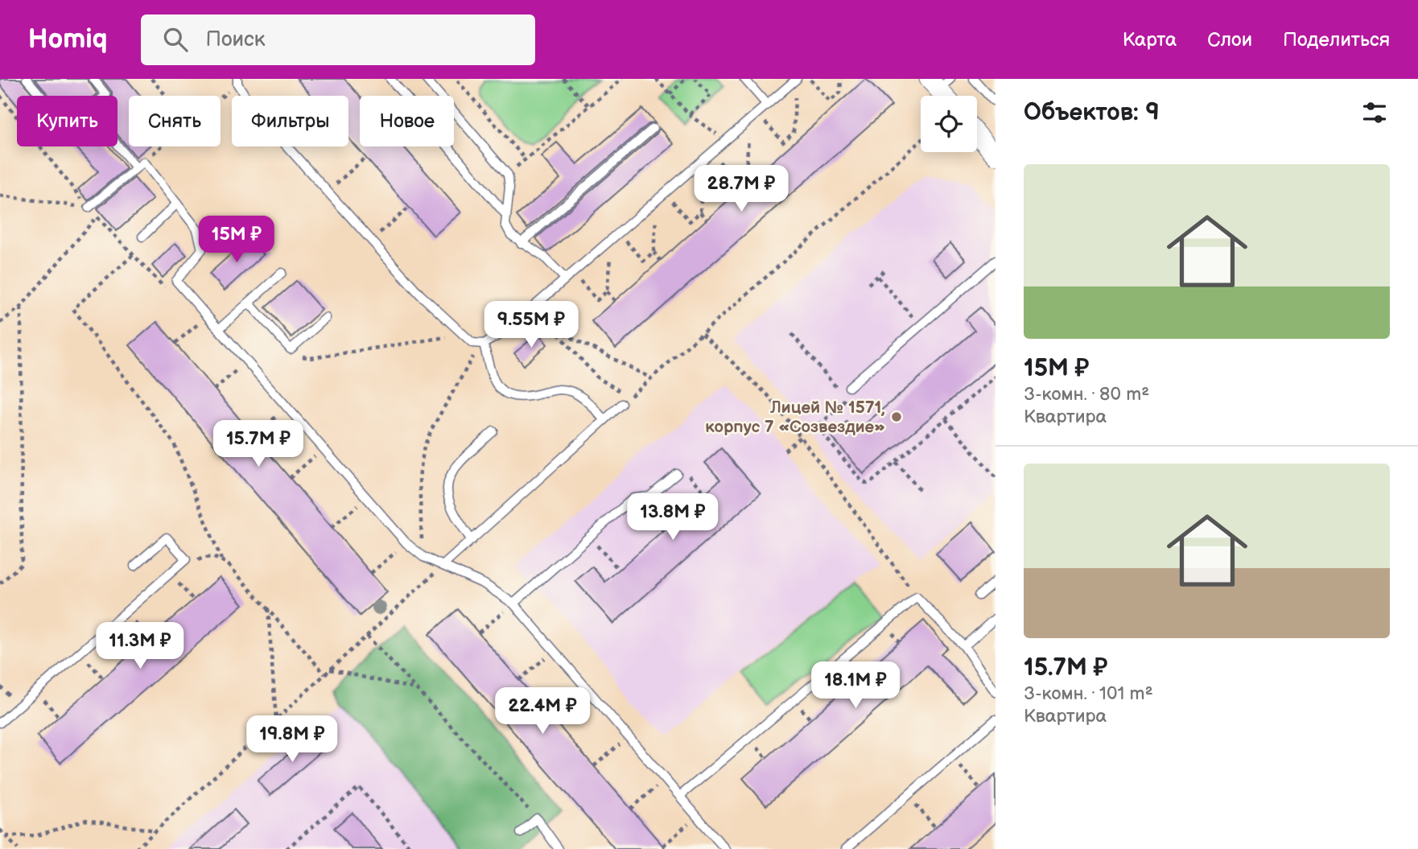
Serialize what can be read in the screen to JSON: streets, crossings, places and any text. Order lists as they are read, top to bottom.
{
  "places": ["Лицей № 1571, корпус 7 «Созвездие»"],
  "page": {
    "header": "Homiq",
    "search": "Поиск",
    "nav": ["Карта", "Слои", "Поделиться"],
    "heading": "Объектов: 9",
    "chip": [
      "Купить",
      "Снять",
      "Фильтры",
      "Новое"
    ],
    "list": [
      {
        "name": "15M ₽",
        "note": "3-комн. · 80 m² · Квартира"
      },
      {
        "name": "15.7M ₽",
        "note": "3-комн. · 101 m² · Квартира"
      }
    ],
    "price": [
      "28.7M ₽",
      "15M ₽",
      "9.55M ₽",
      "15.7M ₽",
      "13.8M ₽",
      "11.3M ₽",
      "18.1M ₽",
      "22.4M ₽",
      "19.8M ₽"
    ]
  }
}
